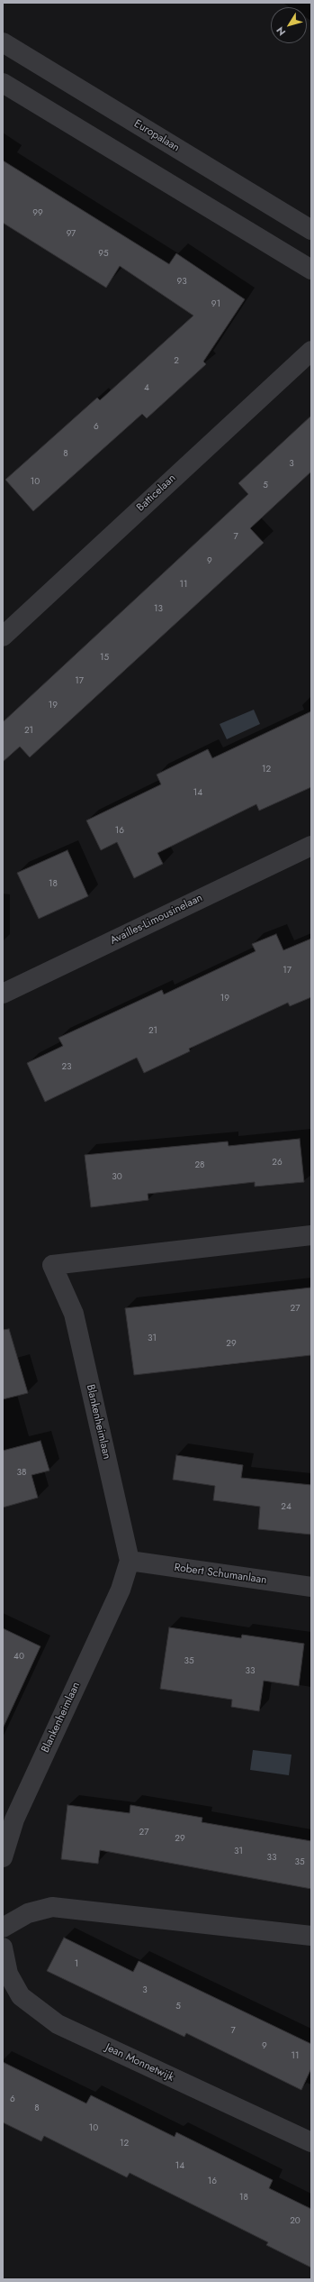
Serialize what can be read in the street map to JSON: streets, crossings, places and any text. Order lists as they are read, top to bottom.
{
  "streets": {
    "street": [
      "Europalaan",
      "Batticelaan",
      "Availles-Limousinelaan",
      "Blankenheimlaan",
      "Robert Schumanlaan",
      "Jean Monnetwijk"
    ]
  },
  "crossings": [
    ["Blankenheimlaan", "Robert Schumanlaan"]
  ],
  "house_numbers": [
    "99",
    "97",
    "95",
    "93",
    "91",
    "2",
    "4",
    "6",
    "8",
    "3",
    "10",
    "5",
    "7",
    "9",
    "11",
    "13",
    "15",
    "17",
    "19",
    "21",
    "12",
    "14",
    "16",
    "18",
    "17",
    "19",
    "21",
    "23",
    "26",
    "28",
    "30",
    "27",
    "31",
    "29",
    "38",
    "24",
    "40",
    "35",
    "33",
    "27",
    "29",
    "31",
    "33",
    "35",
    "1",
    "3",
    "5",
    "7",
    "9",
    "11",
    "6",
    "8",
    "10",
    "12",
    "14",
    "16",
    "18",
    "20"
  ],
  "north": "bottom left"
}
